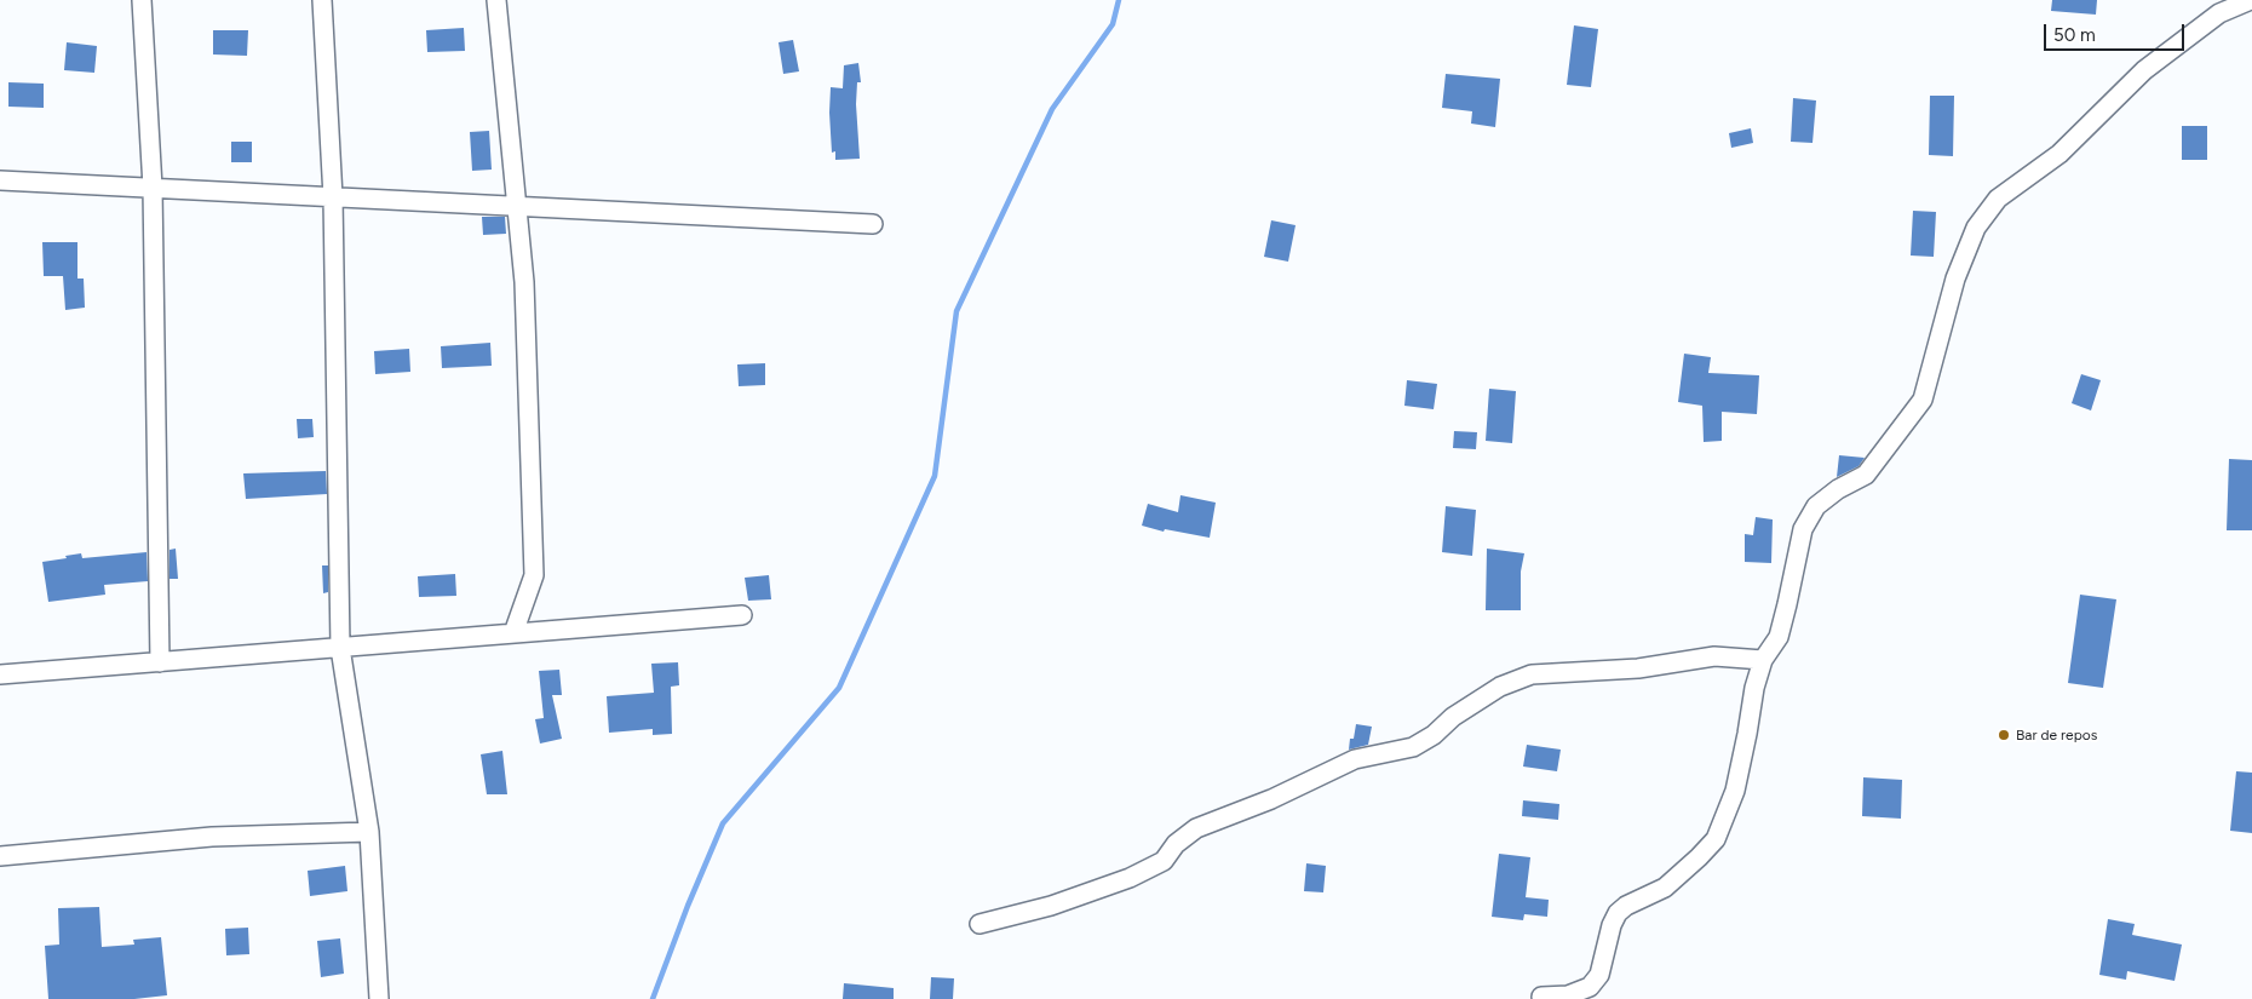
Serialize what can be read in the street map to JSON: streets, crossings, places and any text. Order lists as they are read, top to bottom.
{
  "places": ["Bar de repos"],
  "scale_bar": "50 m"
}
